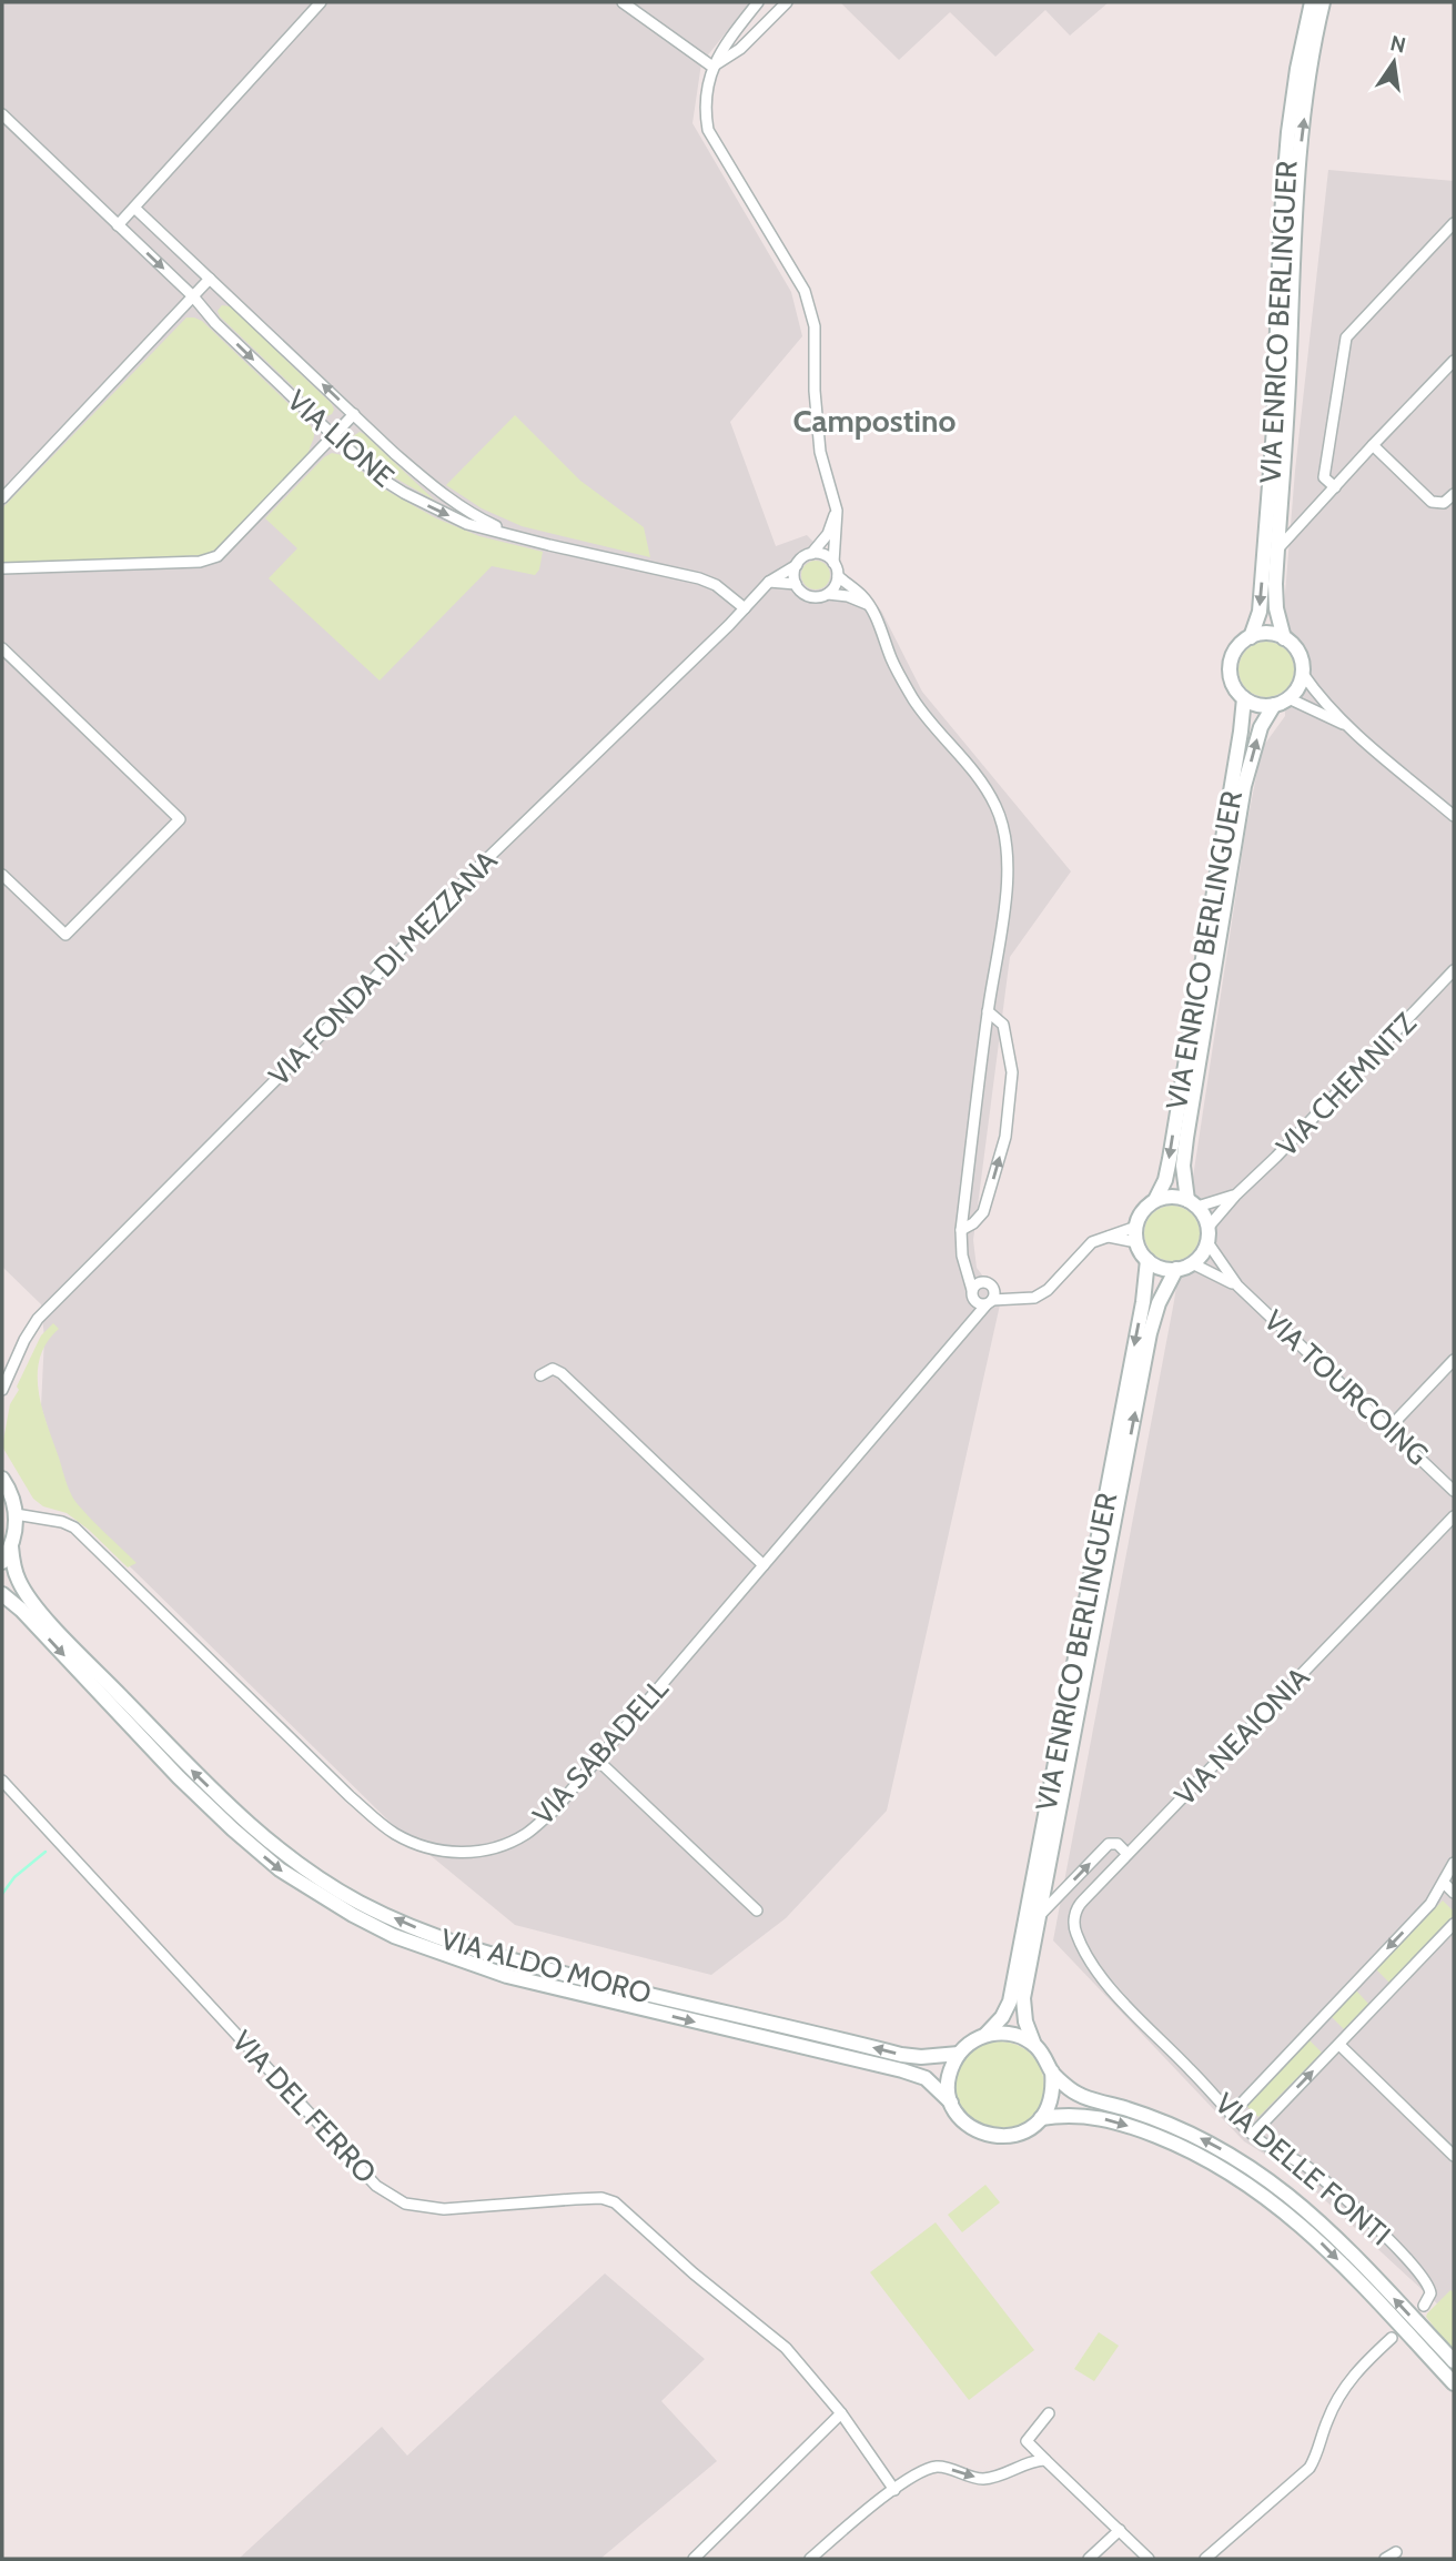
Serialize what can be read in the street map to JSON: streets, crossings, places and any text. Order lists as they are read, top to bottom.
{
  "streets": {
    "main road": ["VIA ENRICO BERLINGUER", "VIA ALDO MORO"],
    "street": [
      "VIA LIONE",
      "VIA FONDA DI MEZZANA",
      "VIA CHEMNITZ",
      "VIA TOURCOING",
      "VIA NEAIONIA",
      "VIA SABADELL",
      "VIA DEL FERRO",
      "VIA DELLE FONTI"
    ]
  },
  "crossings": [
    ["VIA ENRICO BERLINGUER", "VIA CHEMNITZ"],
    ["VIA ENRICO BERLINGUER", "VIA TOURCOING"],
    ["VIA ENRICO BERLINGUER", "VIA ALDO MORO"],
    ["VIA LIONE", "VIA FONDA DI MEZZANA"],
    ["VIA CHEMNITZ", "VIA TOURCOING"],
    ["VIA NEAIONIA", "VIA DELLE FONTI"],
    ["VIA SABADELL", "VIA ALDO MORO"]
  ],
  "districts": ["Campostino"],
  "north": "top"
}
